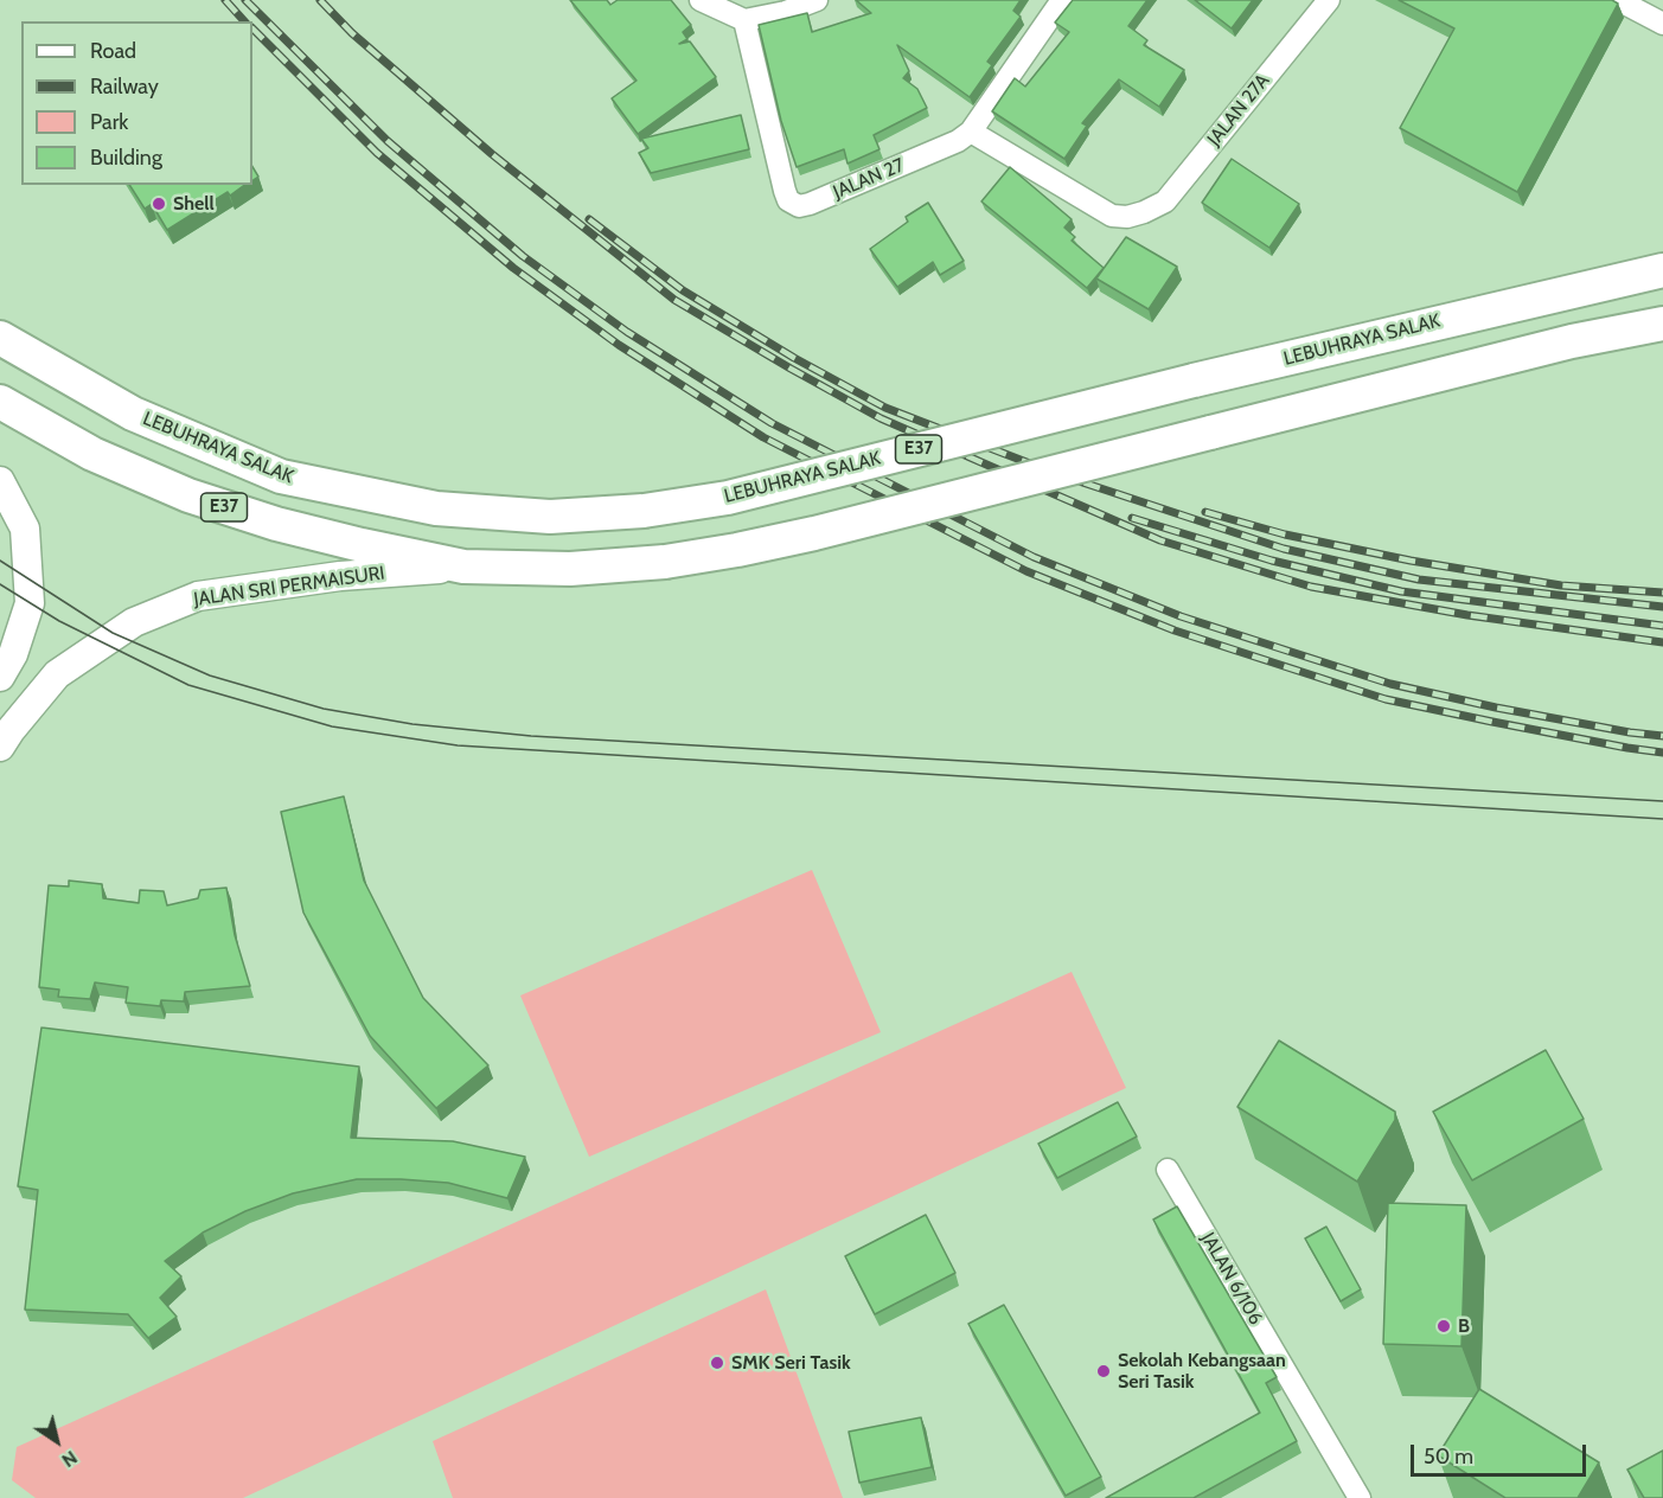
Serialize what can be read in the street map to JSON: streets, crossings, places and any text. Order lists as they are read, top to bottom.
{
  "streets": {
    "highway": ["LEBUHRAYA SALAK", "E37"],
    "main road": ["JALAN SRI PERMAISURI"],
    "street": ["JALAN 27A", "JALAN 27", "JALAN 6/106"]
  },
  "crossings": [
    ["JALAN 27A", "JALAN 27"],
    ["E37", "JALAN SRI PERMAISURI"]
  ],
  "places": [
    "Shell",
    "B",
    "SMK Seri Tasik",
    "Sekolah Kebangsaan Seri Tasik"
  ],
  "legend": [
    "Road",
    "Railway",
    "Park",
    "Building"
  ],
  "scale_bar": "50 m",
  "north": "bottom right"
}
